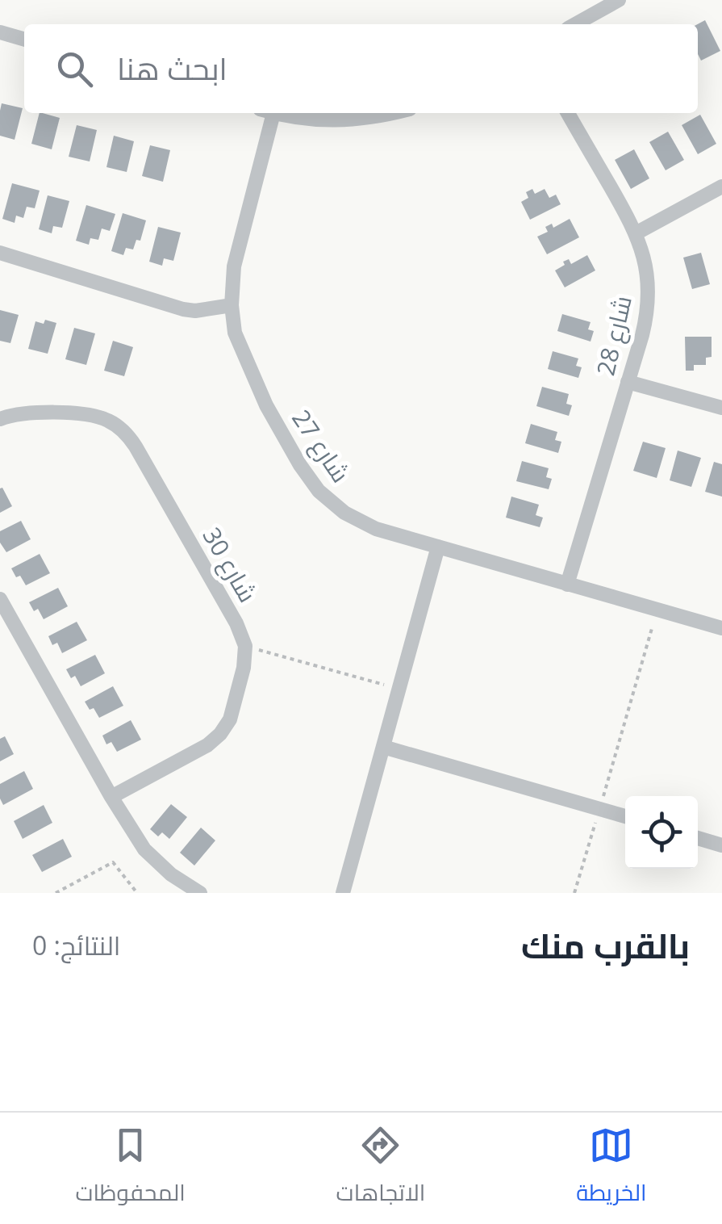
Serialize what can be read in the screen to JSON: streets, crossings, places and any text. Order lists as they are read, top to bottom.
{
  "streets": {
    "street": ["شارع 28", "شارع 27", "شارع 30"]
  },
  "crossings": [
    ["شارع 28", "شارع 27"]
  ],
  "page": {
    "search": "ابحث هنا",
    "heading": ["بالقرب منك", "النتائج: 0"],
    "nav": ["الخريطة", "الاتجاهات", "المحفوظات"]
  }
}
